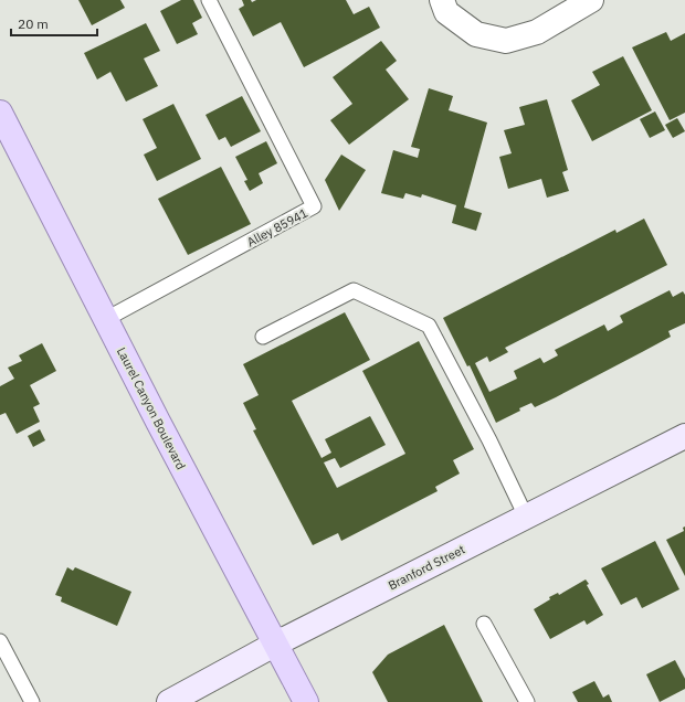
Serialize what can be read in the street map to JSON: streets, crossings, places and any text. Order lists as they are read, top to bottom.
{
  "streets": {
    "main road": ["Laurel Canyon Boulevard", "Branford Street"],
    "lane": ["Alley 85941"]
  },
  "crossings": [
    ["Alley 85941", "Laurel Canyon Boulevard"],
    ["Laurel Canyon Boulevard", "Branford Street"]
  ],
  "scale_bar": "20 m"
}
